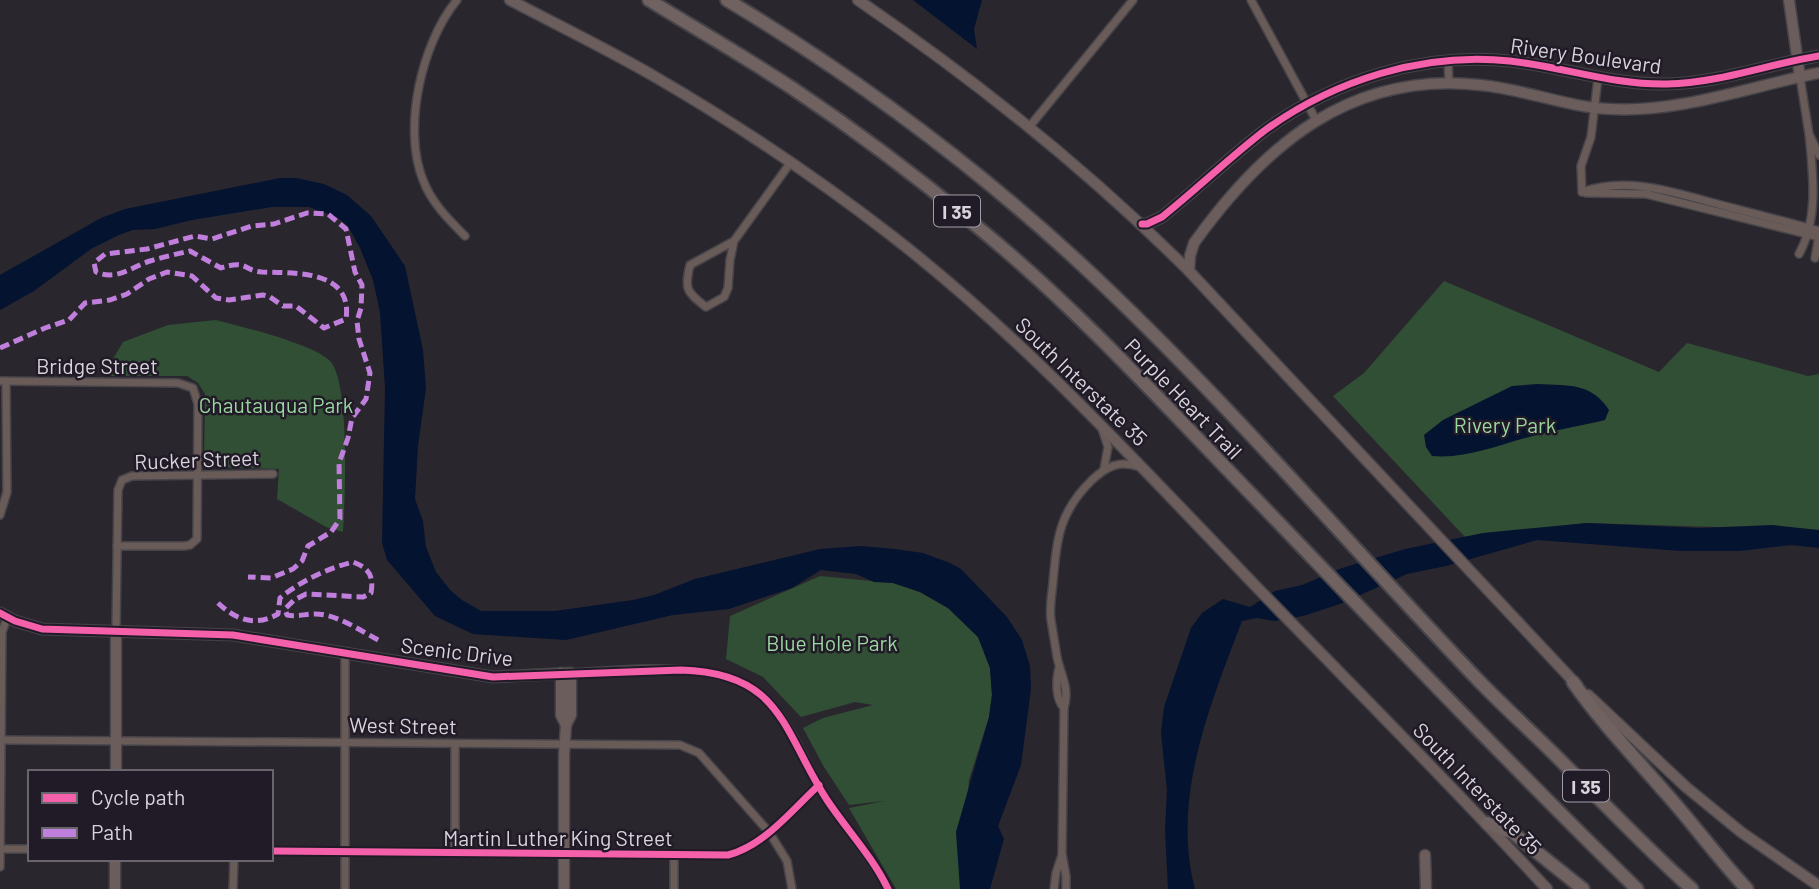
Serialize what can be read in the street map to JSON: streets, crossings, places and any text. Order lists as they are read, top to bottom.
{
  "streets": {
    "highway": ["I 35", "Purple Heart Trail"],
    "main road": ["Rivery Boulevard", "South Interstate 35", "Scenic Drive"],
    "street": [
      "Bridge Street",
      "Rucker Street",
      "West Street",
      "Martin Luther King Street"
    ]
  },
  "crossings": [
    ["Bridge Street", "Rucker Street"],
    ["Scenic Drive", "Martin Luther King Street"],
    ["West Street", "Martin Luther King Street"]
  ],
  "parks": ["Chautauqua Park", "Rivery Park", "Blue Hole Park"],
  "legend": ["Cycle path", "Path"]
}
